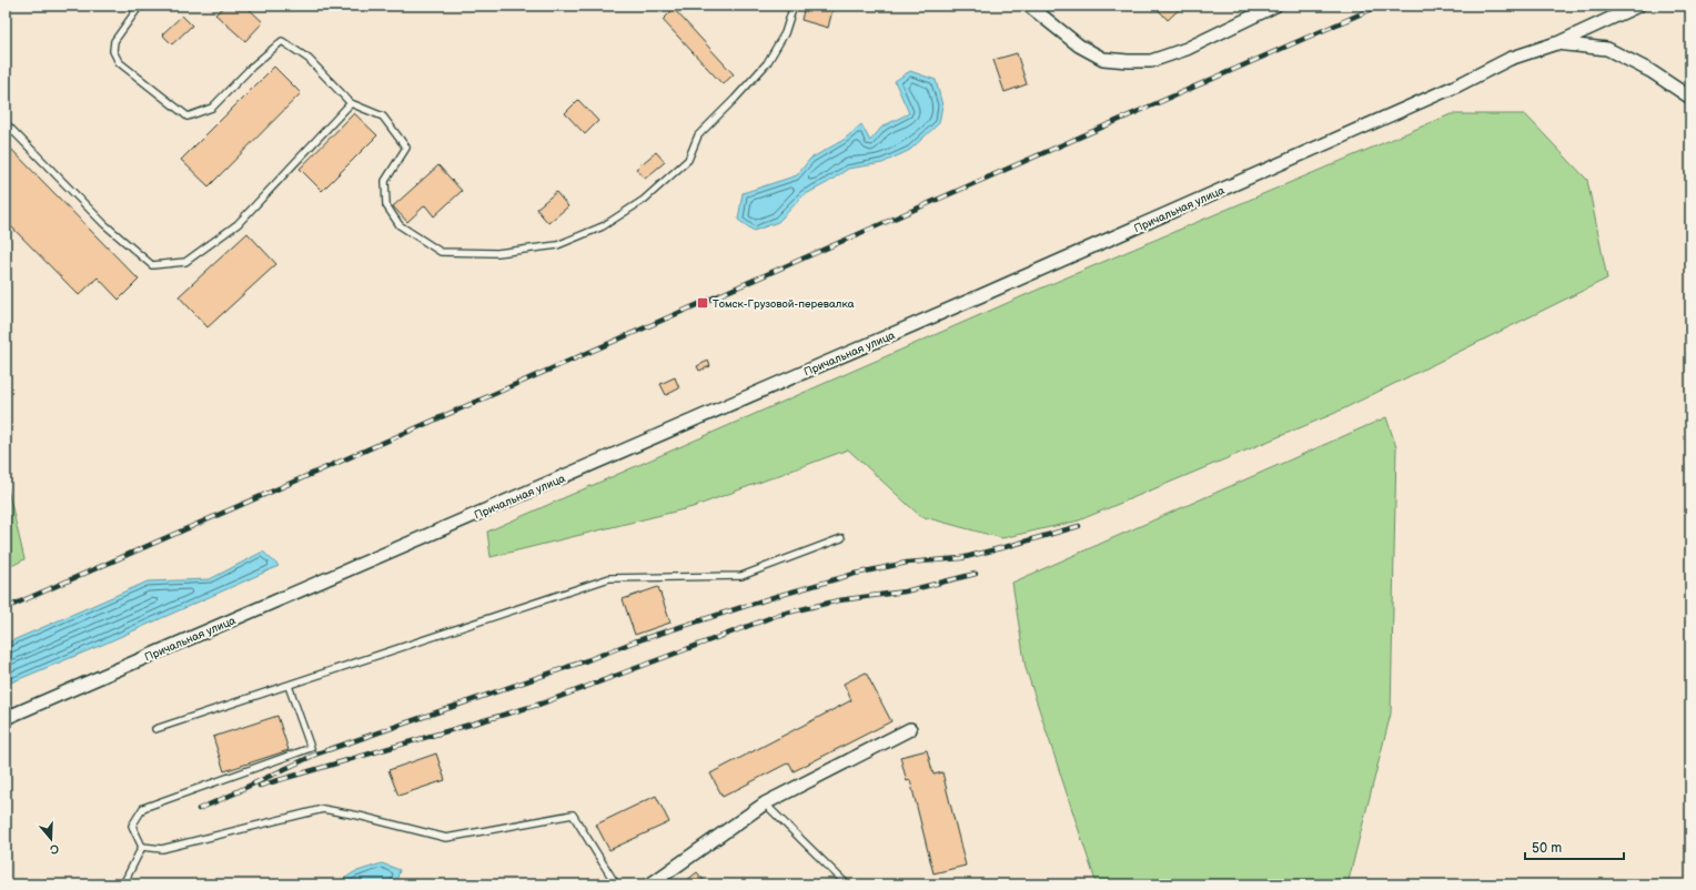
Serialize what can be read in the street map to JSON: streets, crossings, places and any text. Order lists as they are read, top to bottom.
{
  "streets": {
    "street": ["Причальная улица"]
  },
  "places": {
    "transit": ["Томск-Грузовой-перевалка"]
  },
  "scale_bar": "50 m",
  "north": "bottom"
}
